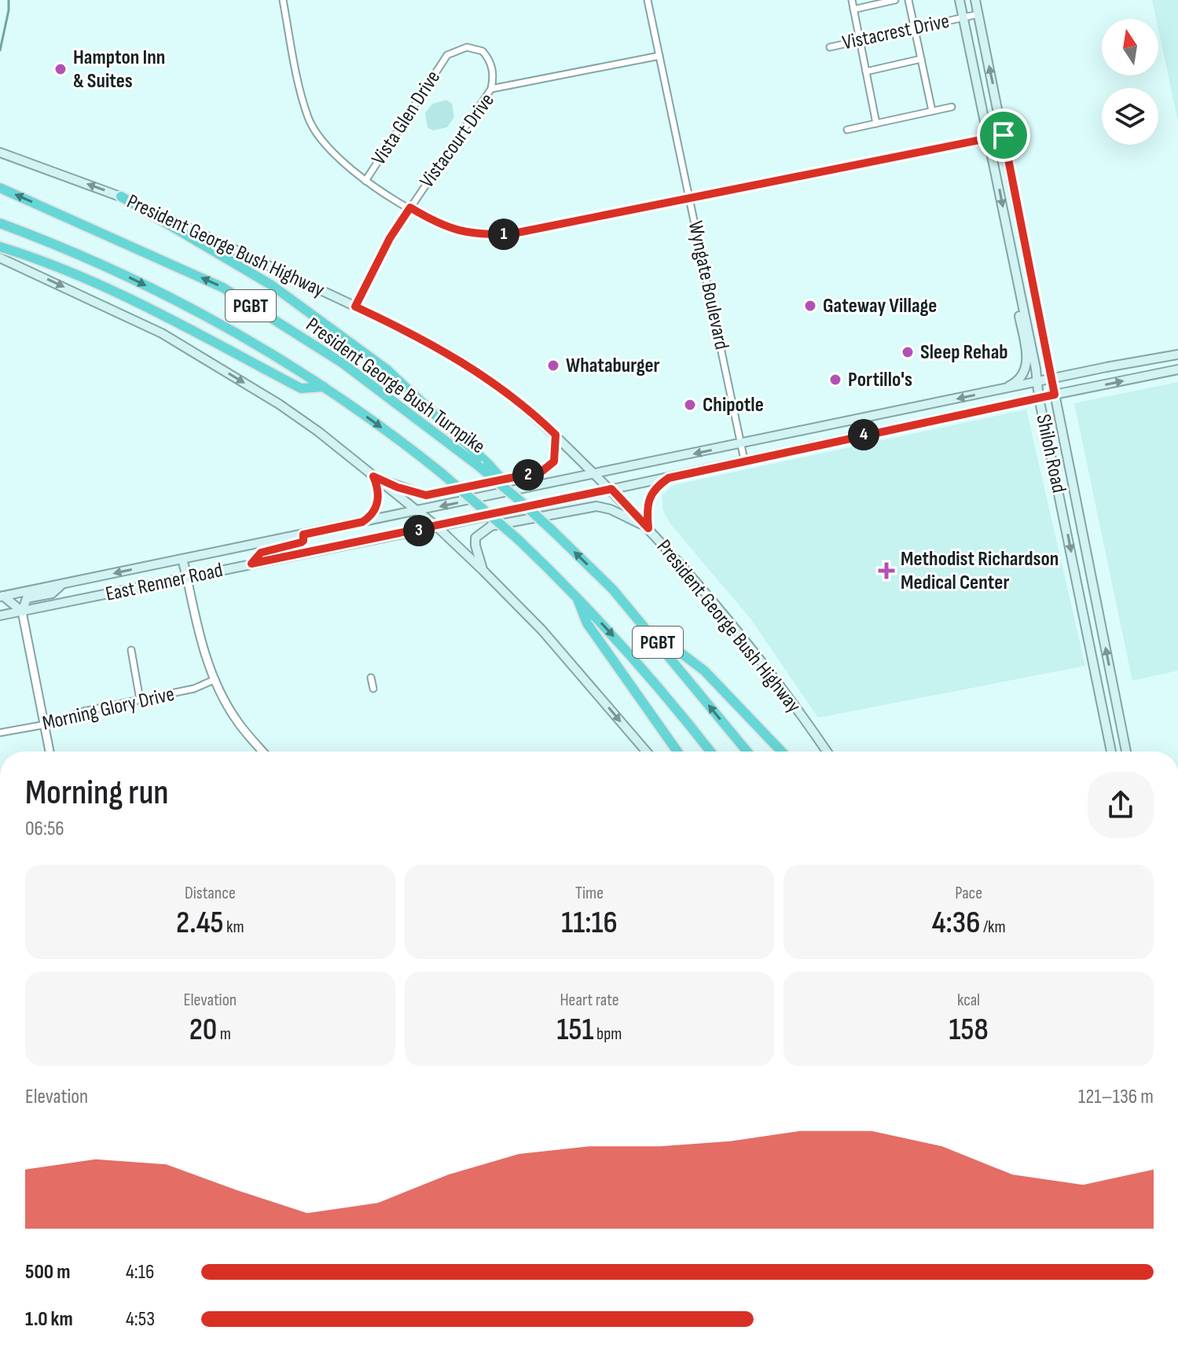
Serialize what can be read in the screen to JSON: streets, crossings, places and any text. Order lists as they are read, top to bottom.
{
  "streets": {
    "highway": ["PGBT", "President George Bush Turnpike"],
    "main road": ["President George Bush Highway", "Shiloh Road", "East Renner Road"],
    "street": [
      "Vistacrest Drive",
      "Vista Glen Drive",
      "Vistacourt Drive",
      "Wyngate Boulevard",
      "Morning Glory Drive"
    ]
  },
  "crossings": [
    ["Vistacrest Drive", "Shiloh Road"],
    ["Vista Glen Drive", "Vistacourt Drive"],
    ["Vistacourt Drive", "President George Bush Highway"],
    ["Vistacourt Drive", "Wyngate Boulevard"],
    ["President George Bush Highway", "East Renner Road"],
    ["Wyngate Boulevard", "East Renner Road"],
    ["PGBT", "President George Bush Turnpike"],
    ["Shiloh Road", "East Renner Road"]
  ],
  "places": {
    "other": [
      "Hampton Inn & Suites",
      "Gateway Village",
      "Sleep Rehab",
      "Whataburger",
      "Portillo's",
      "Chipotle"
    ],
    "health": ["Methodist Richardson Medical Center"]
  },
  "north": "top",
  "page": {
    "pins": [
      "1",
      "4",
      "2",
      "3"
    ],
    "heading": ["Morning run", "06:56"],
    "stats": [
      ["Distance", "2.45 km"],
      ["Time", "11:16"],
      ["Pace", "4:36 /km"],
      ["Elevation", "20 m"],
      ["Heart rate", "151 bpm"],
      ["kcal", "158"]
    ],
    "chart": ["Elevation", "121–136 m"],
    "list": [
      {
        "name": "500 m",
        "note": "4:16"
      },
      {
        "name": "1.0 km",
        "note": "4:53"
      }
    ]
  }
}
